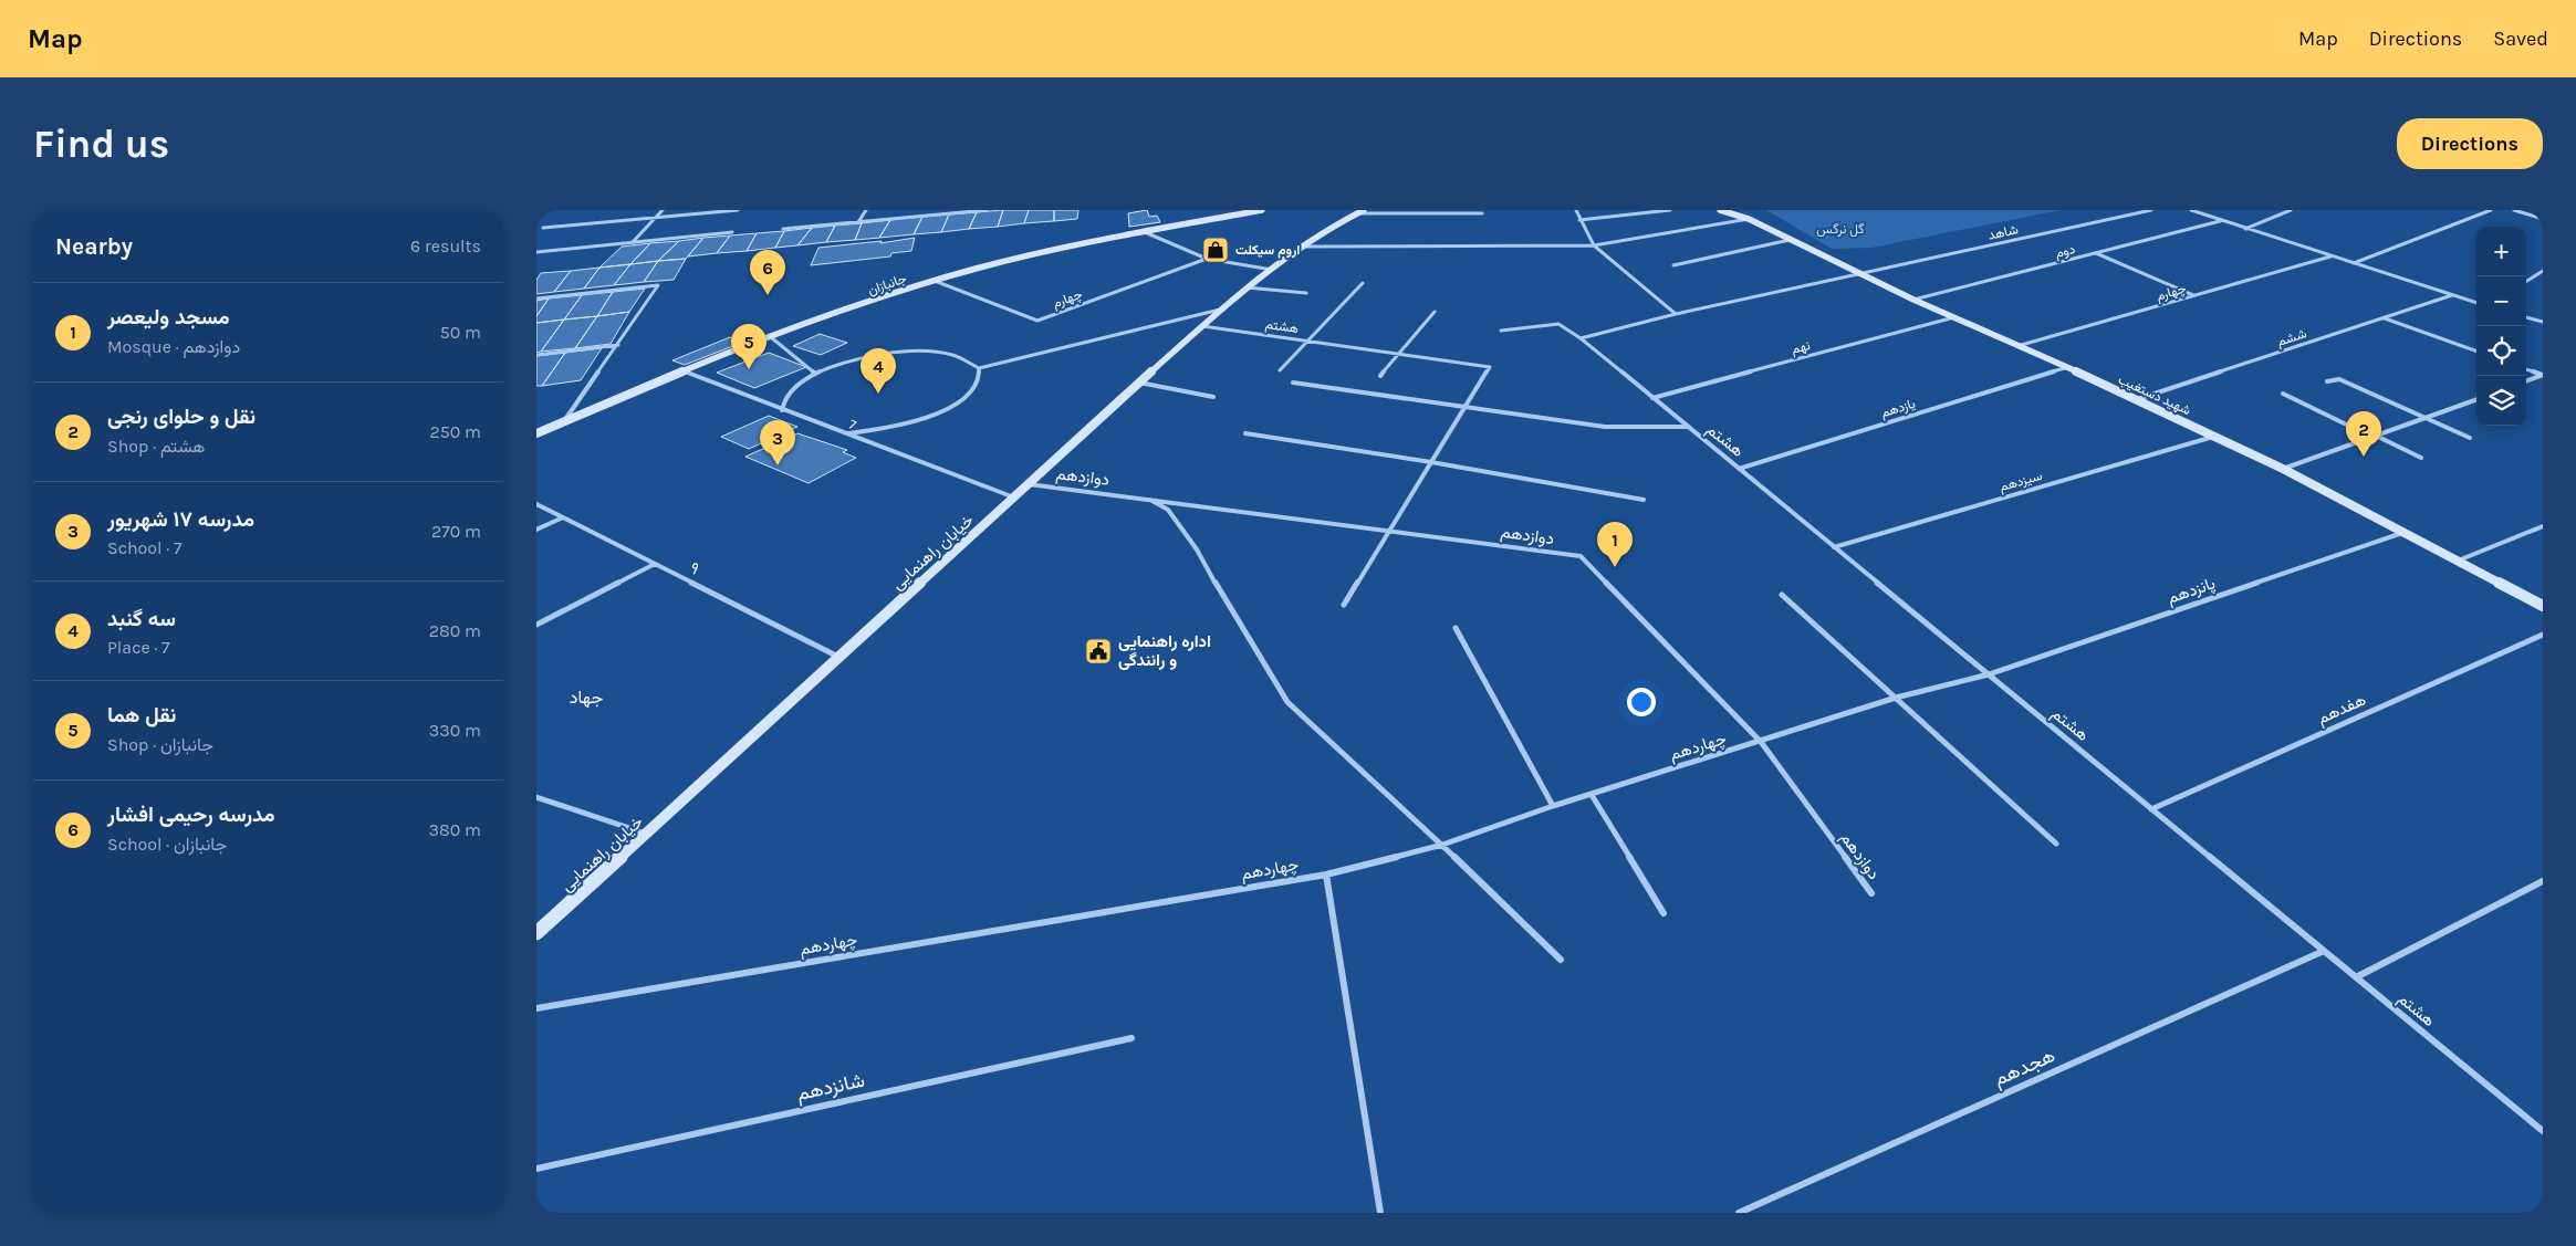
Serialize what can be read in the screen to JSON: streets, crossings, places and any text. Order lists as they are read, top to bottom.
{
  "streets": {
    "main road": ["جانبازان", "شهید دستغیب", "خیابان راهنمایی"],
    "street": [
      "شاهد",
      "دوم",
      "چهارم",
      "هشتم",
      "ششم",
      "نهم",
      "یازدهم",
      "7",
      "دوازدهم",
      "سیزدهم",
      "۹",
      "پانزدهم",
      "هفدهم",
      "چهاردهم",
      "هجدهم",
      "شانزدهم"
    ]
  },
  "crossings": [
    ["شاهد", "هشتم"],
    ["شاهد", "شهید دستغیب"],
    ["دوم", "شهید دستغیب"],
    ["جانبازان", "چهارم"],
    ["جانبازان", "7"],
    ["چهارم", "شهید دستغیب"],
    ["هشتم", "نهم"],
    ["هشتم", "یازدهم"],
    ["هشتم", "سیزدهم"],
    ["هشتم", "خیابان راهنمایی"],
    ["هشتم", "پانزدهم"],
    ["هشتم", "هفدهم"],
    ["هشتم", "چهاردهم"],
    ["هشتم", "هجدهم"],
    ["ششم", "شهید دستغیب"],
    ["نهم", "شهید دستغیب"],
    ["شهید دستغیب", "یازدهم"],
    ["شهید دستغیب", "سیزدهم"],
    ["شهید دستغیب", "پانزدهم"],
    ["7", "خیابان راهنمایی"],
    ["دوازدهم", "خیابان راهنمایی"],
    ["دوازدهم", "چهاردهم"],
    ["خیابان راهنمایی", "۹"],
    ["پانزدهم", "چهاردهم"]
  ],
  "districts": ["جهاد"],
  "parks": ["گل نرگس"],
  "places": {
    "shop": ["اروم سیکلت"],
    "public building": ["اداره راهنمایی و رانندگی"]
  },
  "page": {
    "header": "Map",
    "nav": ["Map", "Directions", "Saved"],
    "buttons": "Directions",
    "title": "Find us",
    "heading": ["Nearby", "6 results"],
    "map_buttons": ["+", "−"],
    "pins": [
      "6",
      "5",
      "4",
      "2",
      "3",
      "1"
    ],
    "list": [
      {
        "mark": "1",
        "name": "مسجد ولیعصر",
        "note": "Mosque · دوازدهم",
        "value": "50 m"
      },
      {
        "mark": "2",
        "name": "نقل و حلوای رنجی",
        "note": "Shop · هشتم",
        "value": "250 m"
      },
      {
        "mark": "3",
        "name": "مدرسه ۱۷ شهریور",
        "note": "School · 7",
        "value": "270 m"
      },
      {
        "mark": "4",
        "name": "سه گنبد",
        "note": "Place · 7",
        "value": "280 m"
      },
      {
        "mark": "5",
        "name": "نقل هما",
        "note": "Shop · جانبازان",
        "value": "330 m"
      },
      {
        "mark": "6",
        "name": "مدرسه رحیمی افشار",
        "note": "School · جانبازان",
        "value": "380 m"
      }
    ]
  }
}
